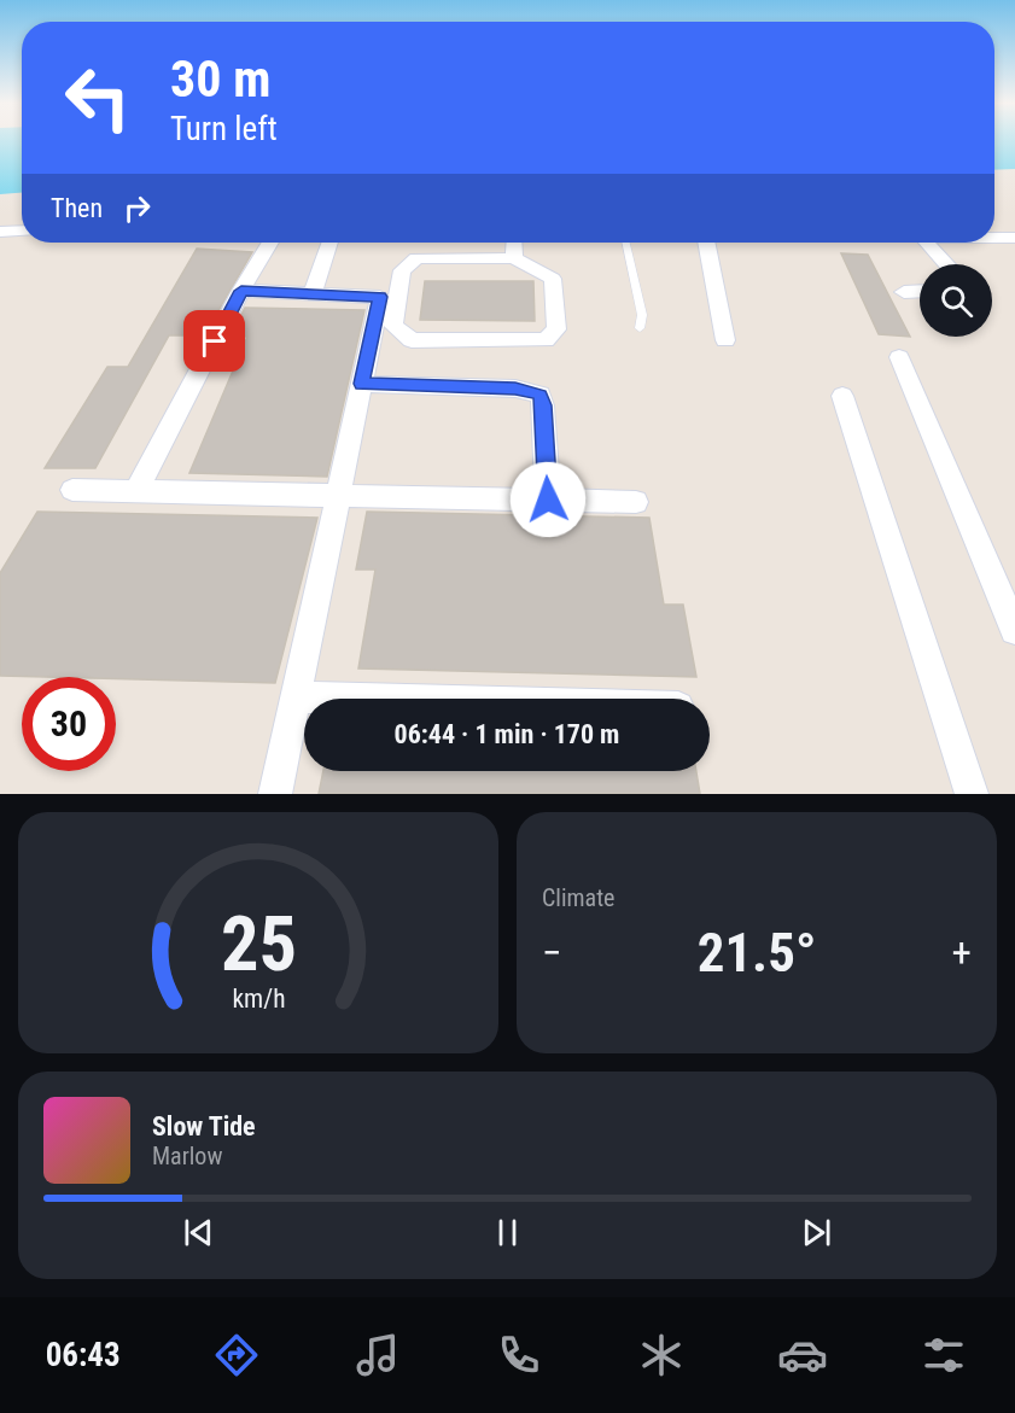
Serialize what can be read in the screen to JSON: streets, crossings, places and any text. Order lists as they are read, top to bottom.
{
  "page": {
    "turn": ["30 m", "Turn left"],
    "then": "Then",
    "limit": "30",
    "trip": "06:44 · 1 min · 170 m",
    "tile": "Climate",
    "heat": ["−", "21.5°", "+"],
    "song": ["Slow Tide", "Marlow"],
    "tabs": "06:43",
    "gauge": ["25", "km/h"]
  }
}
